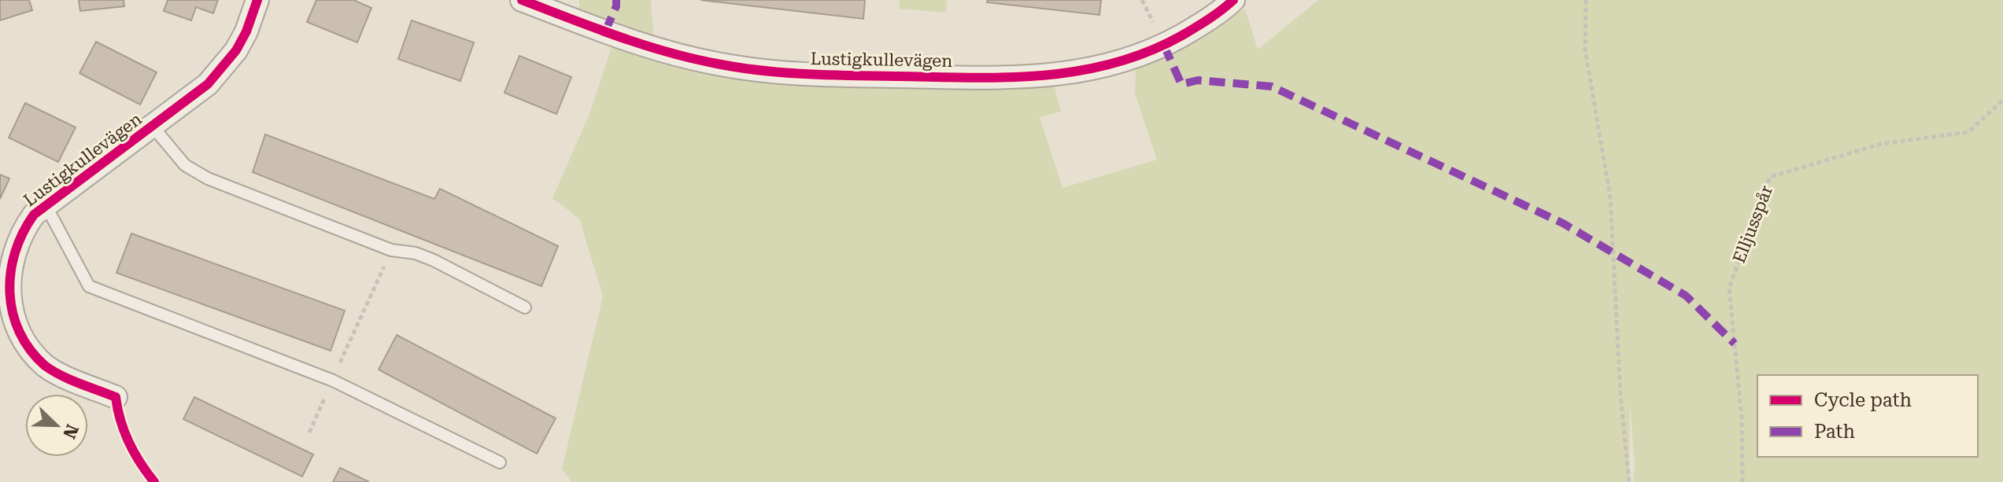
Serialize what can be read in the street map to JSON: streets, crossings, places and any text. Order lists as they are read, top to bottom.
{
  "streets": {
    "street": ["Lustigkullevägen"],
    "path": ["Elljusspår"]
  },
  "legend": ["Cycle path", "Path"],
  "north": "bottom right"
}
